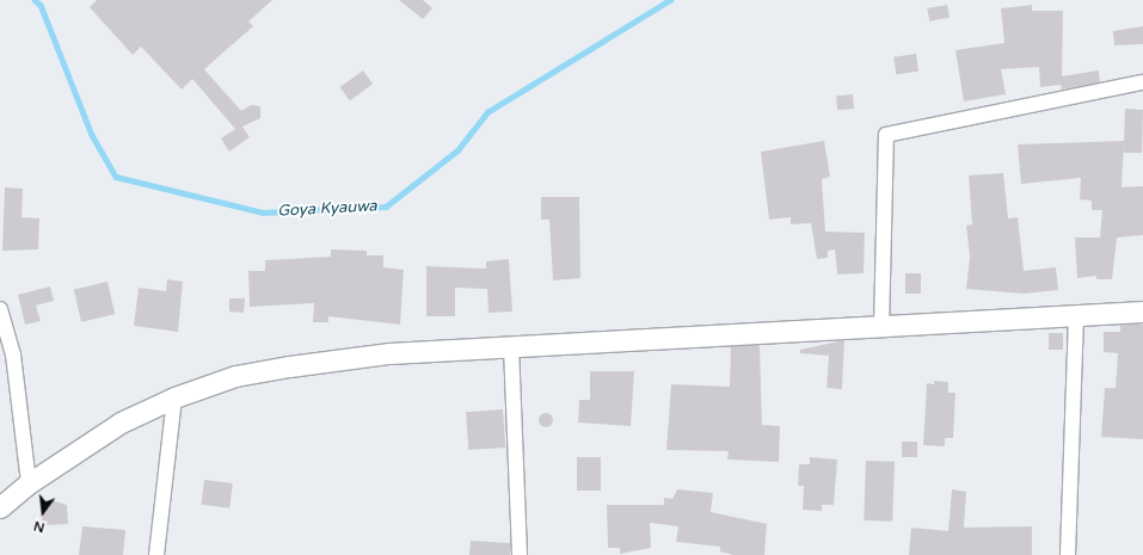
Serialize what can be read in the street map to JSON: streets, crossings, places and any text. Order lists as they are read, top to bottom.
{
  "water": ["Goya Kyauwa"],
  "north": "bottom"
}
